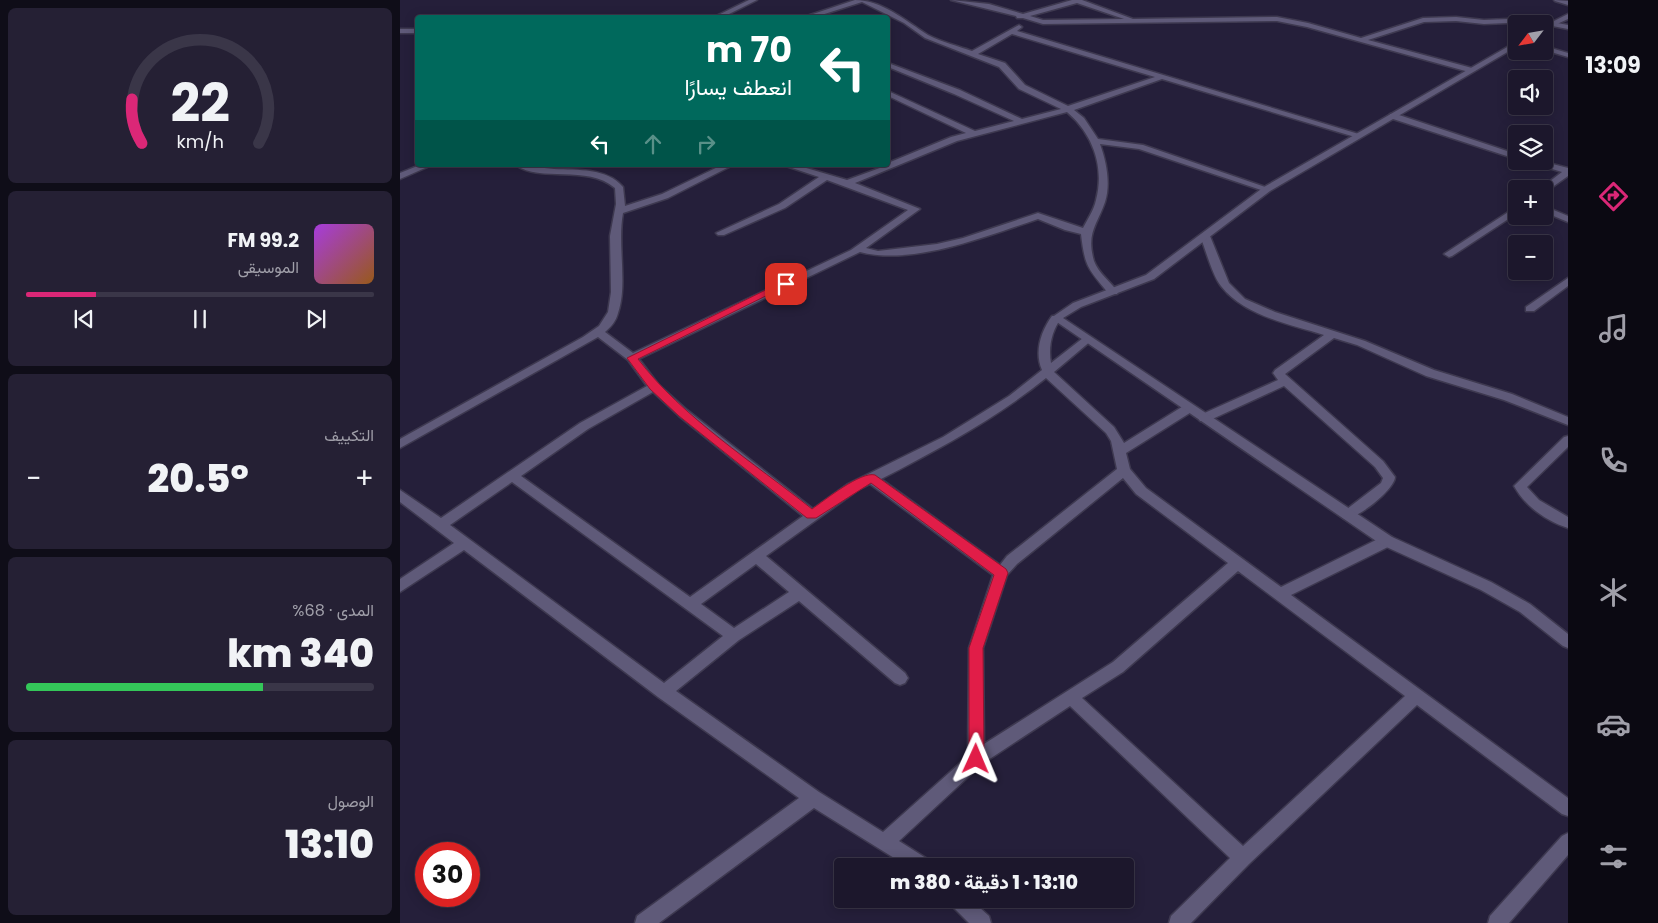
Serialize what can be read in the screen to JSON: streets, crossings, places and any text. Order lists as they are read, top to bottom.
{
  "north": "bottom left",
  "page": {
    "tabs": "13:09",
    "map_buttons": ["+", "−"],
    "turn": ["70 m", "انعطف يسارًا"],
    "song": ["99.2 FM", "الموسيقى"],
    "tile": [
      "التكييف",
      ["المدى · 68%", "340 km"],
      ["الوصول", "13:10"]
    ],
    "heat": ["−", "20.5°", "+"],
    "limit": "30",
    "trip": "13:10 · 1 دقيقة · 380 m",
    "gauge": ["22", "km/h"]
  }
}
